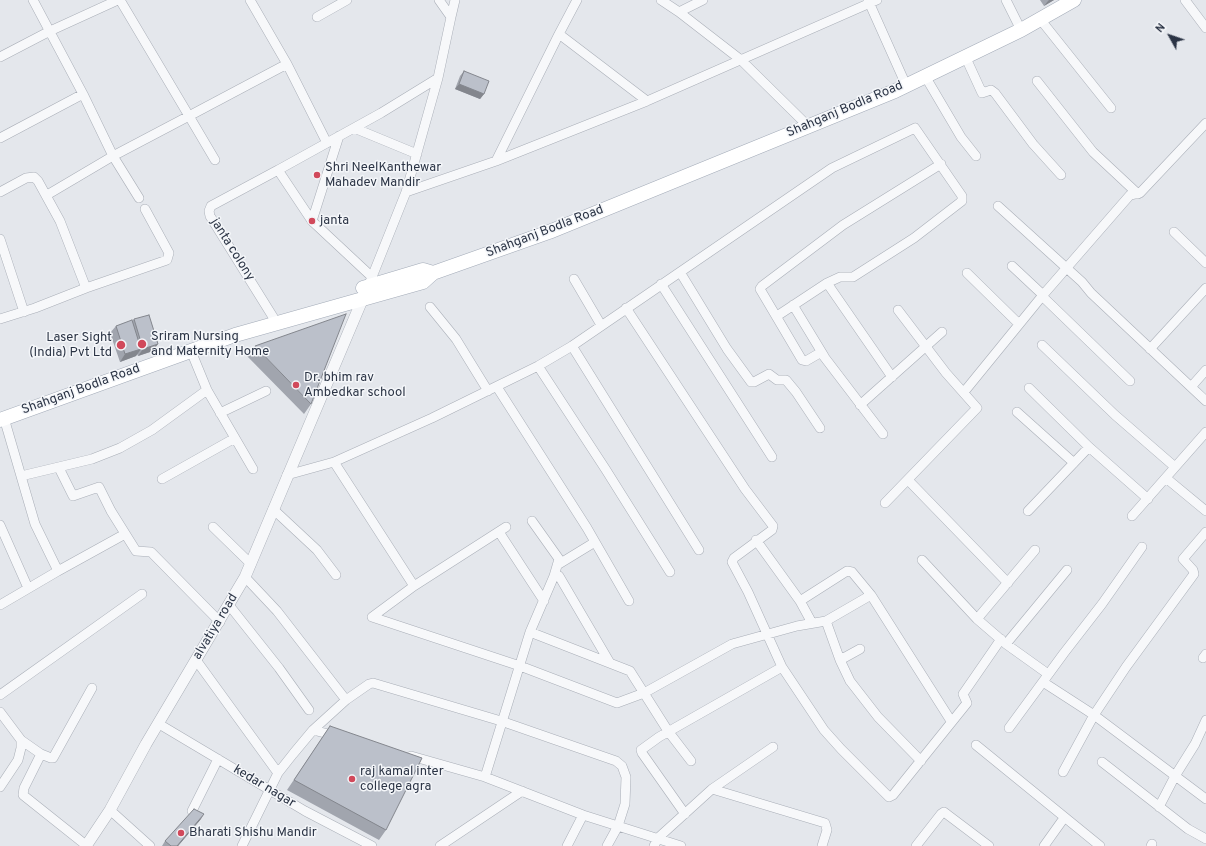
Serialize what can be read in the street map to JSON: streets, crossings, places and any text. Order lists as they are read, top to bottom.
{
  "streets": {
    "main road": ["Shahganj Bodla Road"],
    "street": ["janta colony", "alvatiya road", "kedar nagar"]
  },
  "crossings": [
    ["Shahganj Bodla Road", "alvatiya road"],
    ["alvatiya road", "kedar nagar"]
  ],
  "places": [
    "Shri NeelKanthewar Mahadev Mandir",
    "janta",
    "Sriram Nursing and Maternity Home",
    "Laser Sight (India) Pvt Ltd",
    "Dr. bhim rav Ambedkar school",
    "raj kamal inter college agra",
    "Bharati Shishu Mandir"
  ],
  "north": "top left"
}
